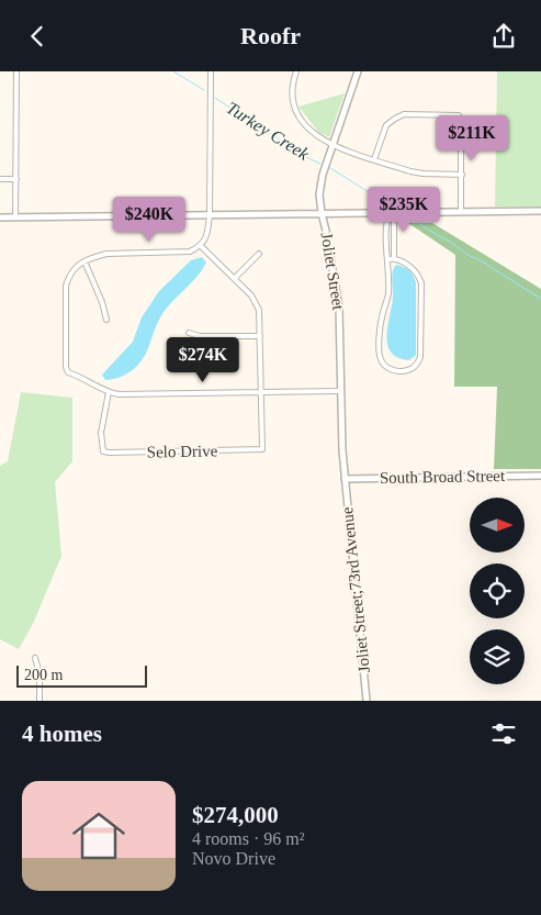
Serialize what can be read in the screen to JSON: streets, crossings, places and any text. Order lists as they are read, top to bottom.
{
  "streets": {
    "street": [
      "Joliet Street",
      "Selo Drive",
      "South Broad Street",
      "Joliet Street;73rd Avenue"
    ]
  },
  "crossings": [
    ["Joliet Street", "South Broad Street"],
    ["Joliet Street", "Joliet Street;73rd Avenue"],
    ["South Broad Street", "Joliet Street;73rd Avenue"]
  ],
  "water": ["Turkey Creek"],
  "scale_bar": "200 m",
  "north": "right",
  "page": {
    "header": "Roofr",
    "price": [
      "$211K",
      "$235K",
      "$240K",
      "$274K"
    ],
    "scale": "200 m",
    "heading": "4 homes",
    "list": [
      {
        "name": "$274,000",
        "note": "4 rooms · 96 m² · Novo Drive"
      }
    ]
  }
}
